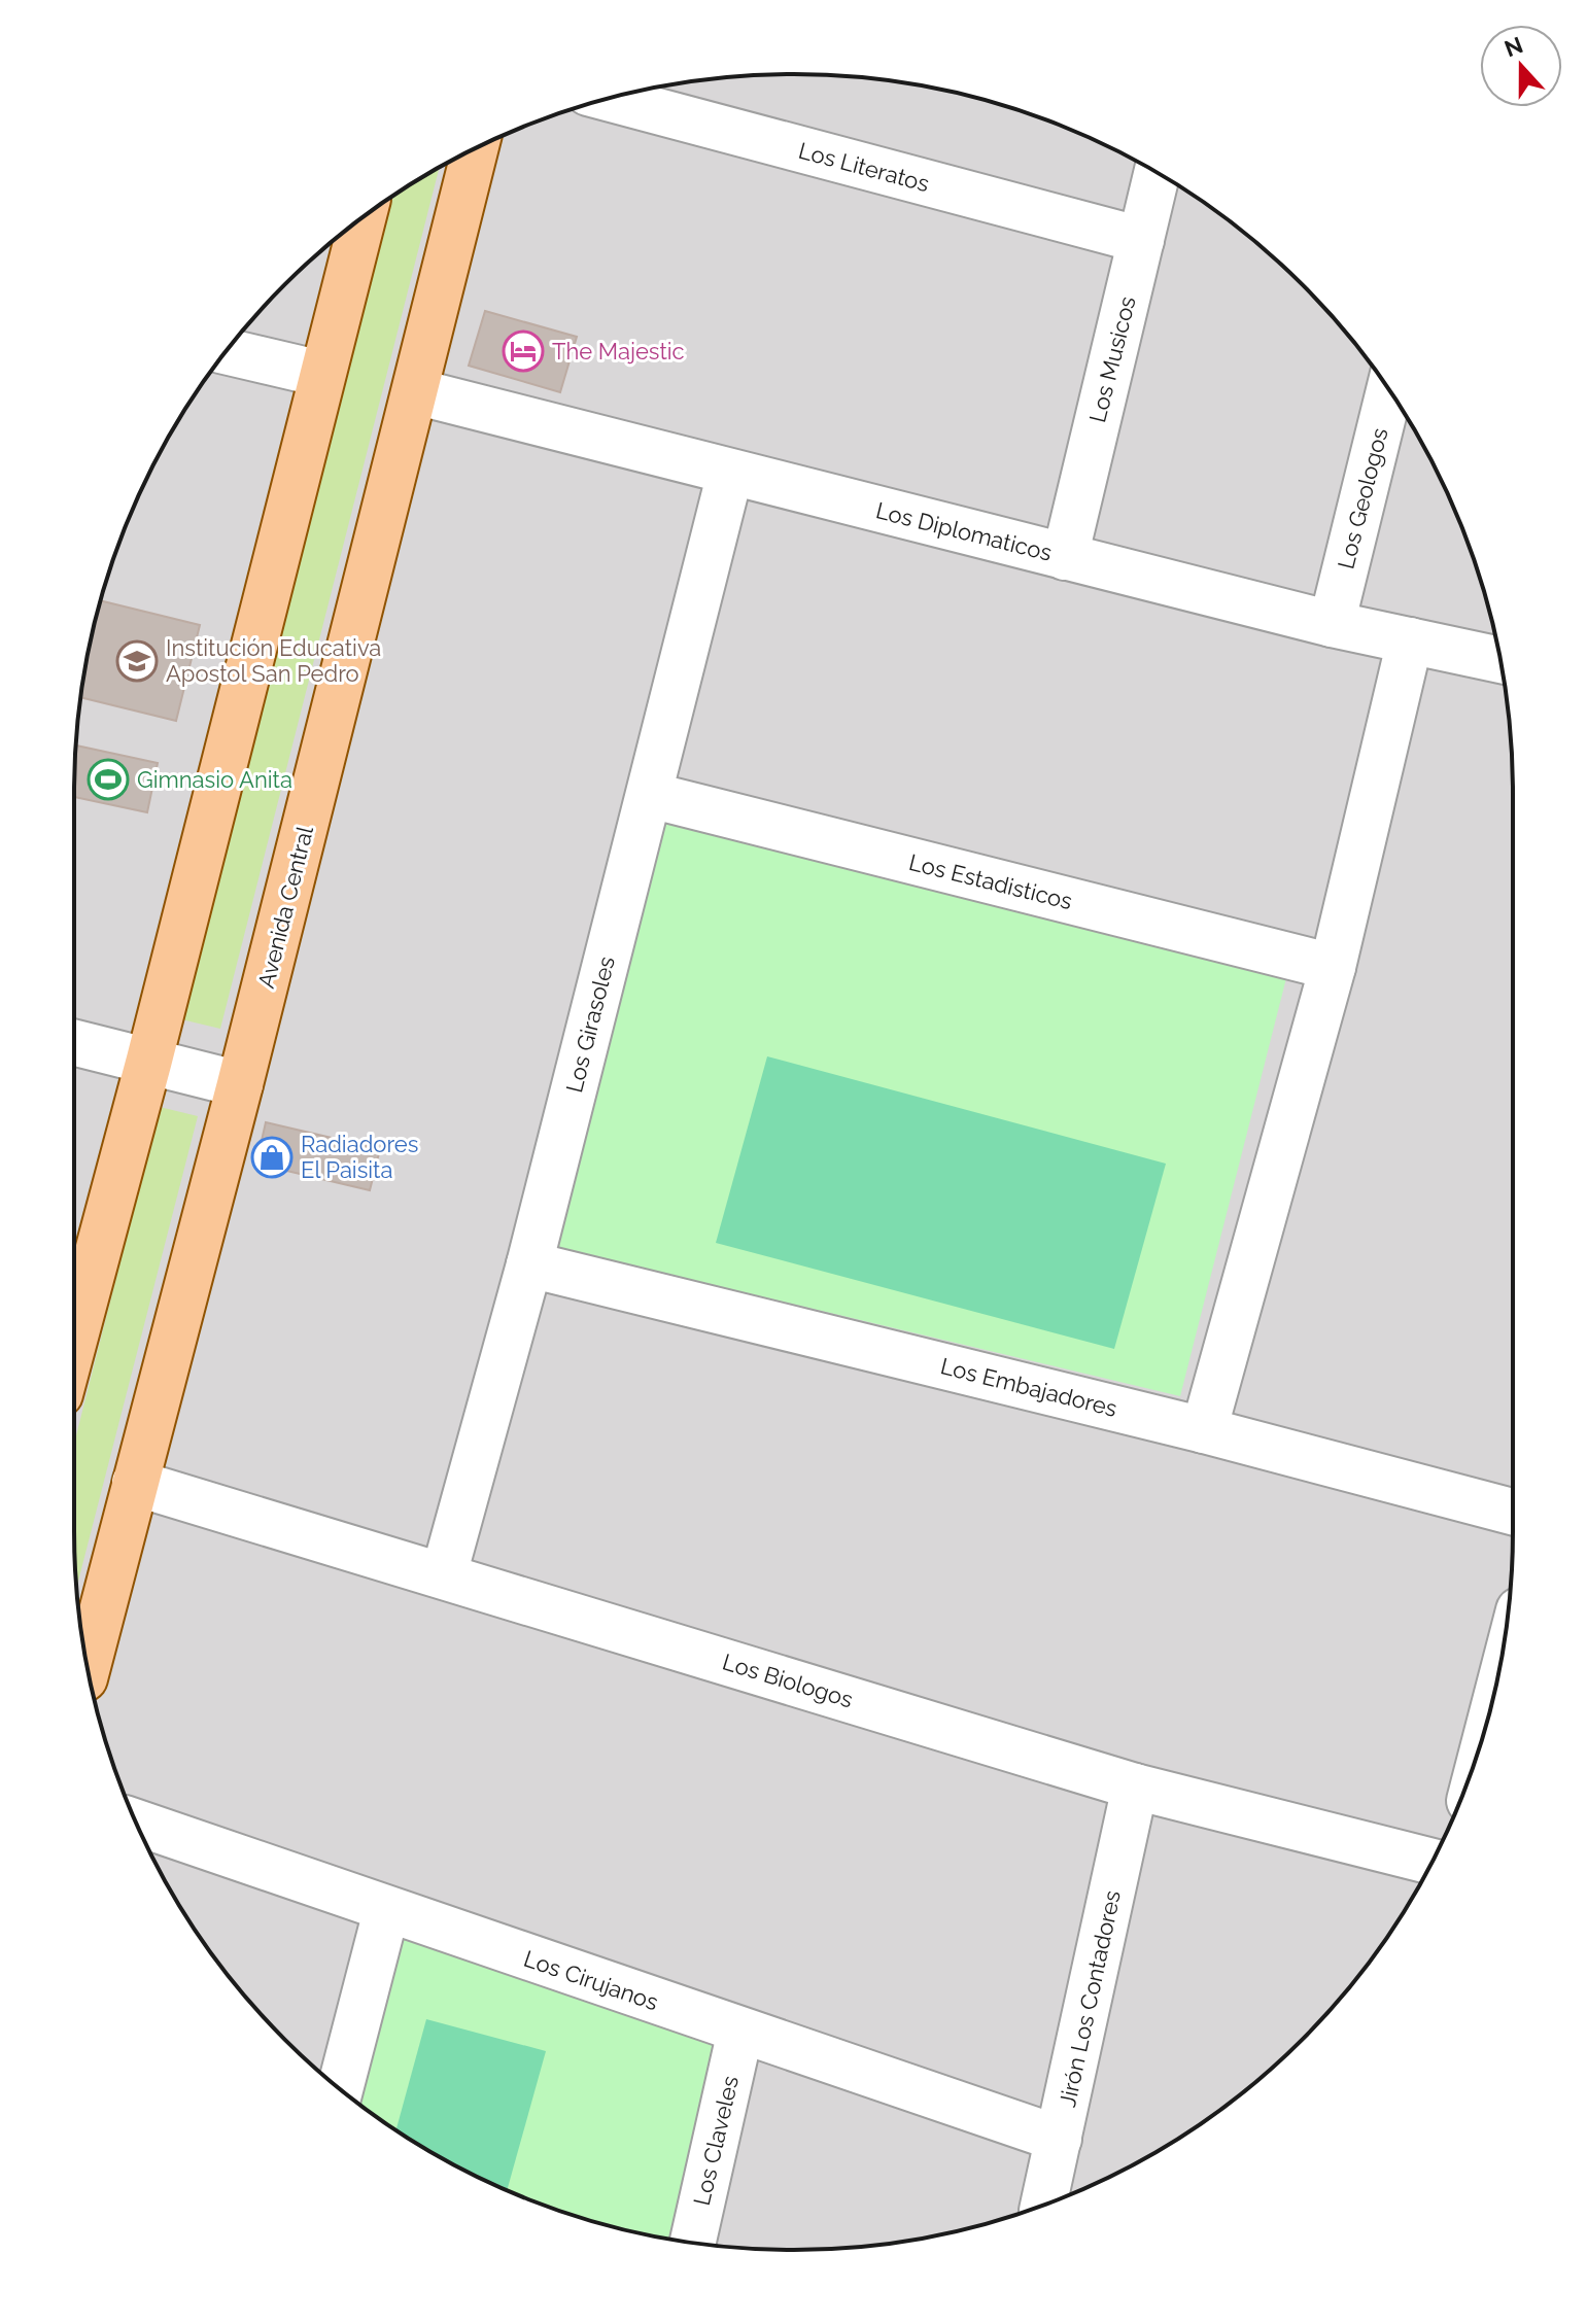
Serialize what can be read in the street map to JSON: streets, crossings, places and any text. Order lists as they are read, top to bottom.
{
  "streets": {
    "main road": ["Avenida Central"],
    "street": [
      "Los Literatos",
      "Los Musicos",
      "Los Geologos",
      "Los Diplomaticos",
      "Los Estadisticos",
      "Los Girasoles",
      "Los Embajadores",
      "Los Biologos",
      "Los Cirujanos",
      "Jirón Los Contadores",
      "Los Claveles"
    ]
  },
  "crossings": [
    ["Los Literatos", "Los Musicos"],
    ["Los Musicos", "Los Diplomaticos"],
    ["Los Geologos", "Los Diplomaticos"],
    ["Los Diplomaticos", "Avenida Central"],
    ["Los Diplomaticos", "Los Girasoles"],
    ["Los Estadisticos", "Los Girasoles"],
    ["Avenida Central", "Los Biologos"],
    ["Los Girasoles", "Los Embajadores"],
    ["Los Girasoles", "Los Biologos"],
    ["Los Biologos", "Jirón Los Contadores"],
    ["Los Cirujanos", "Jirón Los Contadores"],
    ["Los Cirujanos", "Los Claveles"]
  ],
  "places": {
    "hotel": ["The Majestic"],
    "school or university": ["Institución Educativa Apostol San Pedro"],
    "sports": ["Gimnasio Anita"],
    "shop": ["Radiadores El Paisita"]
  },
  "north": "top"
}
